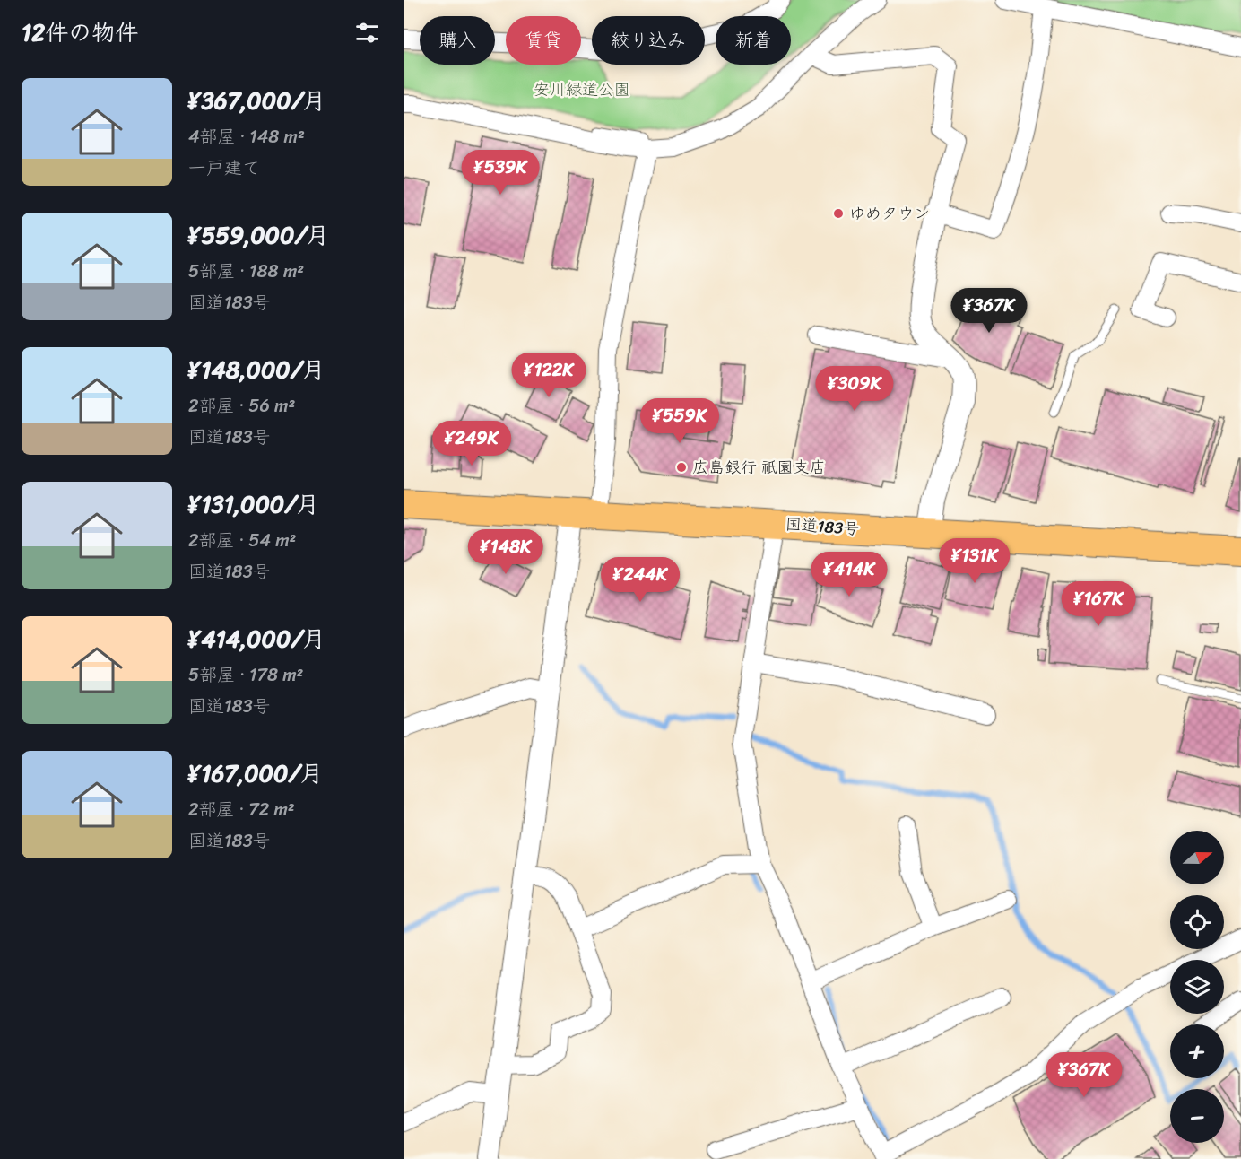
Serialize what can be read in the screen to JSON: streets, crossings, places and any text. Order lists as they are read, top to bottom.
{
  "streets": {
    "highway": ["国道183号"]
  },
  "parks": ["安川緑道公園"],
  "places": ["ゆめタウン", "広島銀行 祇園支店"],
  "north": "right",
  "page": {
    "heading": "12件の物件",
    "chip": [
      "購入",
      "賃貸",
      "絞り込み",
      "新着"
    ],
    "list": [
      {
        "name": "¥367,000/月",
        "note": "4部屋 · 148 m² · 一戸建て"
      },
      {
        "name": "¥559,000/月",
        "note": "5部屋 · 188 m² · 国道183号"
      },
      {
        "name": "¥148,000/月",
        "note": "2部屋 · 56 m² · 国道183号"
      },
      {
        "name": "¥131,000/月",
        "note": "2部屋 · 54 m² · 国道183号"
      },
      {
        "name": "¥414,000/月",
        "note": "5部屋 · 178 m² · 国道183号"
      },
      {
        "name": "¥167,000/月",
        "note": "2部屋 · 72 m² · 国道183号"
      }
    ],
    "price": [
      "¥539K",
      "¥367K",
      "¥122K",
      "¥309K",
      "¥559K",
      "¥249K",
      "¥148K",
      "¥131K",
      "¥414K",
      "¥244K",
      "¥167K",
      "¥367K"
    ],
    "map_buttons": ["+", "−"]
  }
}
